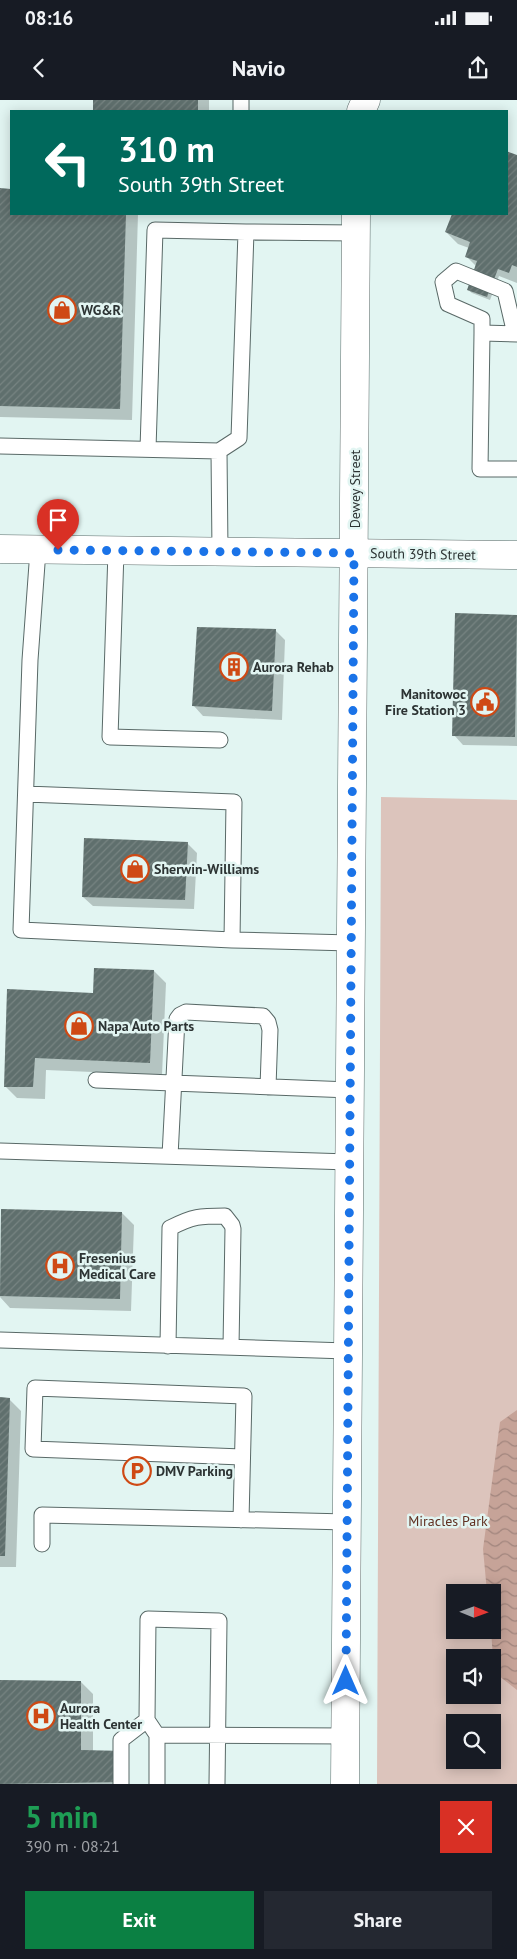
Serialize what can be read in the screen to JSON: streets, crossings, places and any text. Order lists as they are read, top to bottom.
{
  "streets": {
    "street": ["Dewey Street", "South 39th Street"]
  },
  "crossings": [
    ["Dewey Street", "South 39th Street"]
  ],
  "parks": ["Miracles Park"],
  "places": {
    "shop": ["WG&R", "Sherwin-Williams", "Napa Auto Parts"],
    "building": ["Aurora Rehab"],
    "public building": ["Manitowoc Fire Station 3"],
    "hospital": ["Fresenius Medical Care", "Aurora Health Center"],
    "parking": ["DMV Parking"]
  },
  "north": "right",
  "page": {
    "status": "08:16",
    "header": "Navio",
    "turn": ["310 m", "South 39th Street"],
    "heading": ["5 min", "390 m · 08:21"],
    "buttons": ["Exit", "Share"]
  }
}
